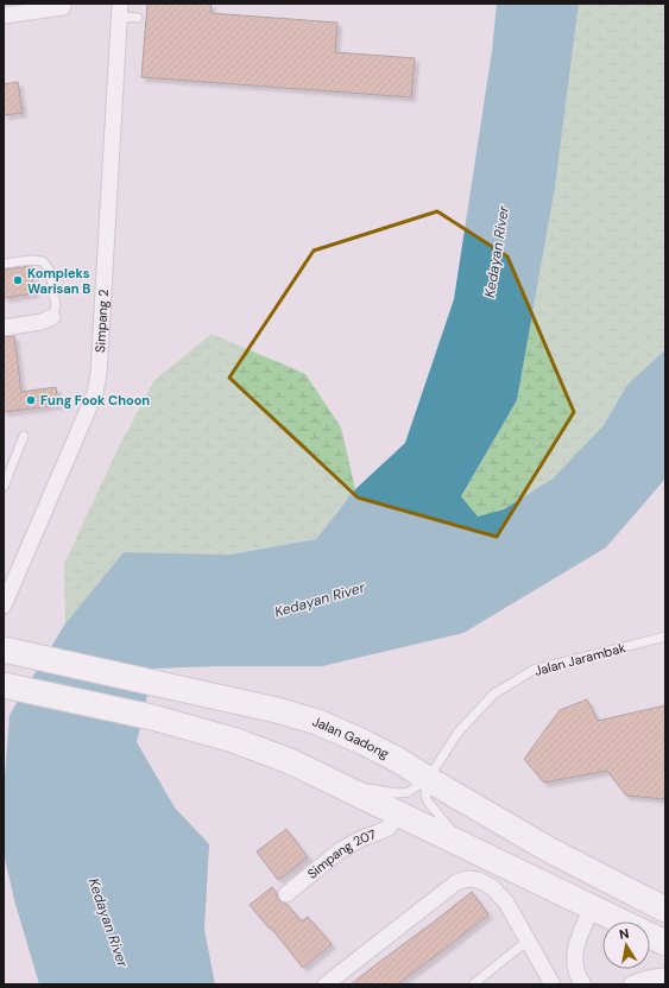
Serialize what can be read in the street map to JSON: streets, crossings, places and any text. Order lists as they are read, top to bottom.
{
  "streets": {
    "main road": ["Jalan Gadong"],
    "street": ["Simpang 2", "Simpang 207"],
    "lane": ["Jalan Jarambak"]
  },
  "crossings": [
    ["Jalan Jarambak", "Jalan Gadong"]
  ],
  "water": ["Kedayan River"],
  "places": ["Kompleks Warisan B", "Fung Fook Choon"],
  "north": "top"
}
